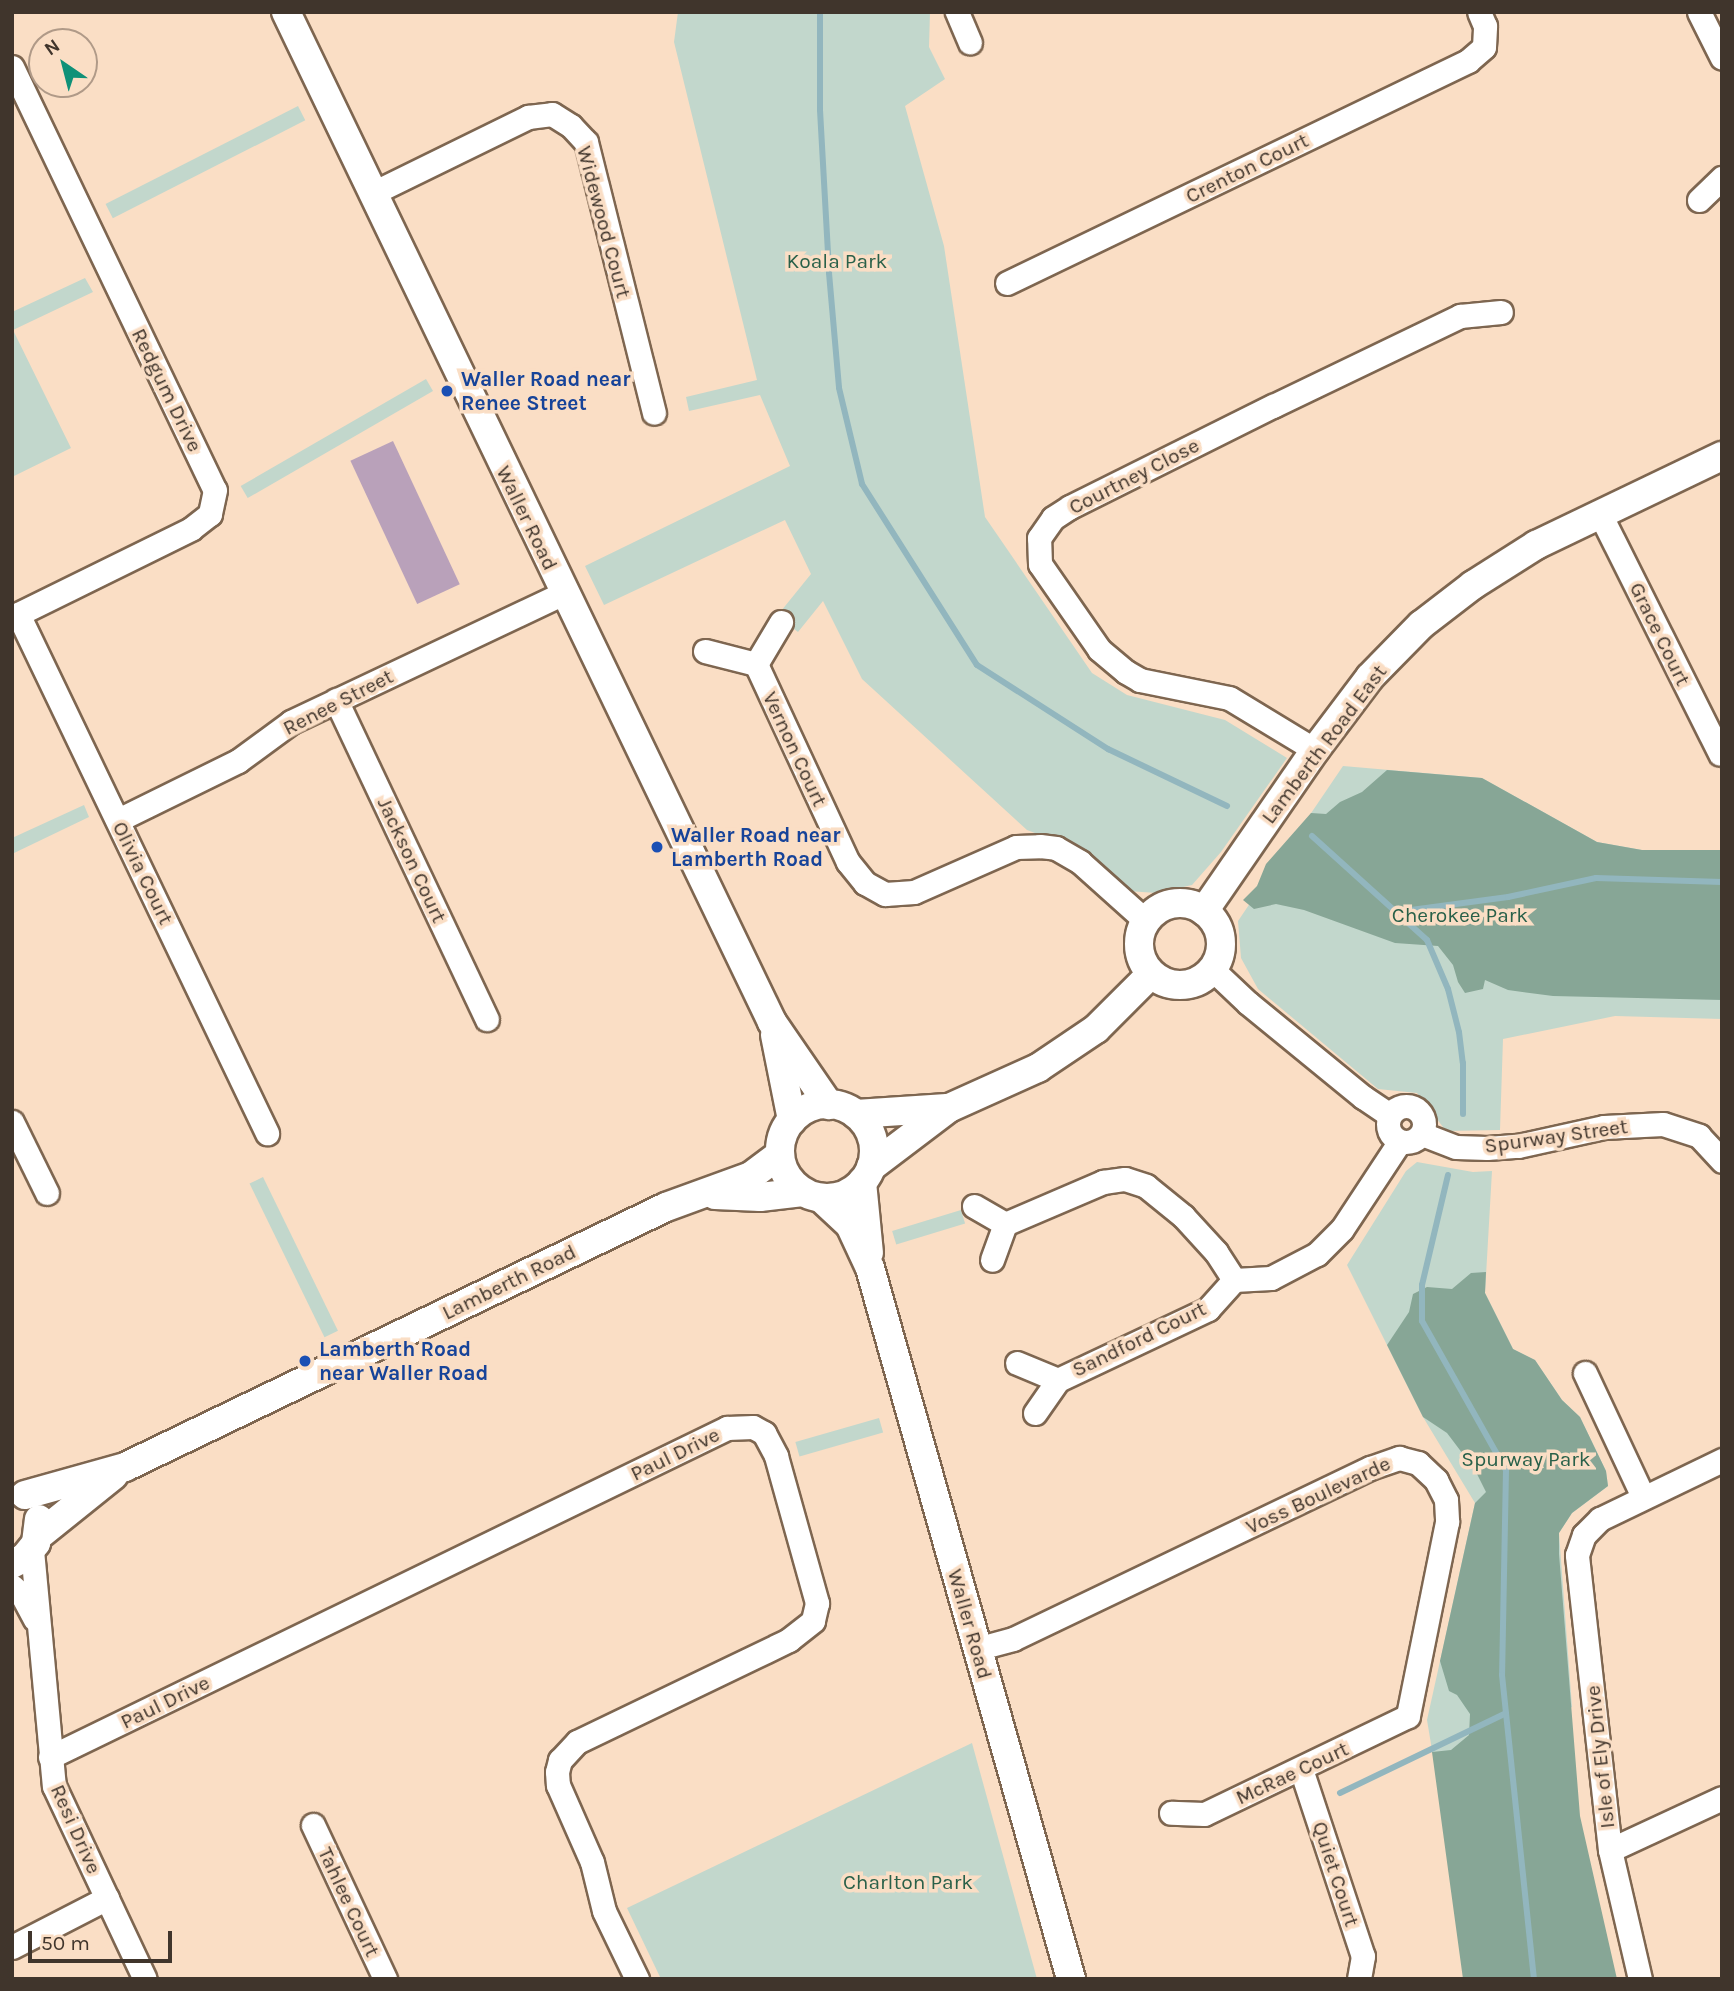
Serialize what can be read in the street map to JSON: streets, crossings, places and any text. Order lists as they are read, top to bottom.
{
  "streets": {
    "street": [
      "Crenton Court",
      "Widewood Court",
      "Redgum Drive",
      "Courtney Close",
      "Waller Road",
      "Grace Court",
      "Renee Street",
      "Lamberth Road East",
      "Vernon Court",
      "Jackson Court",
      "Olivia Court",
      "Spurway Street",
      "Lamberth Road",
      "Sandford Court",
      "Paul Drive",
      "Voss Boulevarde",
      "Isle of Ely Drive",
      "McRae Court",
      "Resi Drive",
      "Quiet Court",
      "Tahlee Court"
    ]
  },
  "crossings": [
    ["Widewood Court", "Waller Road"],
    ["Redgum Drive", "Olivia Court"],
    ["Courtney Close", "Lamberth Road East"],
    ["Waller Road", "Renee Street"],
    ["Waller Road", "Lamberth Road"],
    ["Waller Road", "Voss Boulevarde"],
    ["Grace Court", "Lamberth Road East"],
    ["Renee Street", "Jackson Court"],
    ["Renee Street", "Olivia Court"],
    ["Lamberth Road East", "Vernon Court"],
    ["Lamberth Road", "Resi Drive"],
    ["Paul Drive", "Resi Drive"],
    ["Voss Boulevarde", "McRae Court"],
    ["McRae Court", "Quiet Court"]
  ],
  "parks": [
    "Koala Park",
    "Cherokee Park",
    "Spurway Park",
    "Charlton Park"
  ],
  "places": ["Waller Road near Renee Street", "Waller Road near Lamberth Road", "Lamberth Road near Waller Road"],
  "scale_bar": "50 m",
  "north": "top left"
}
